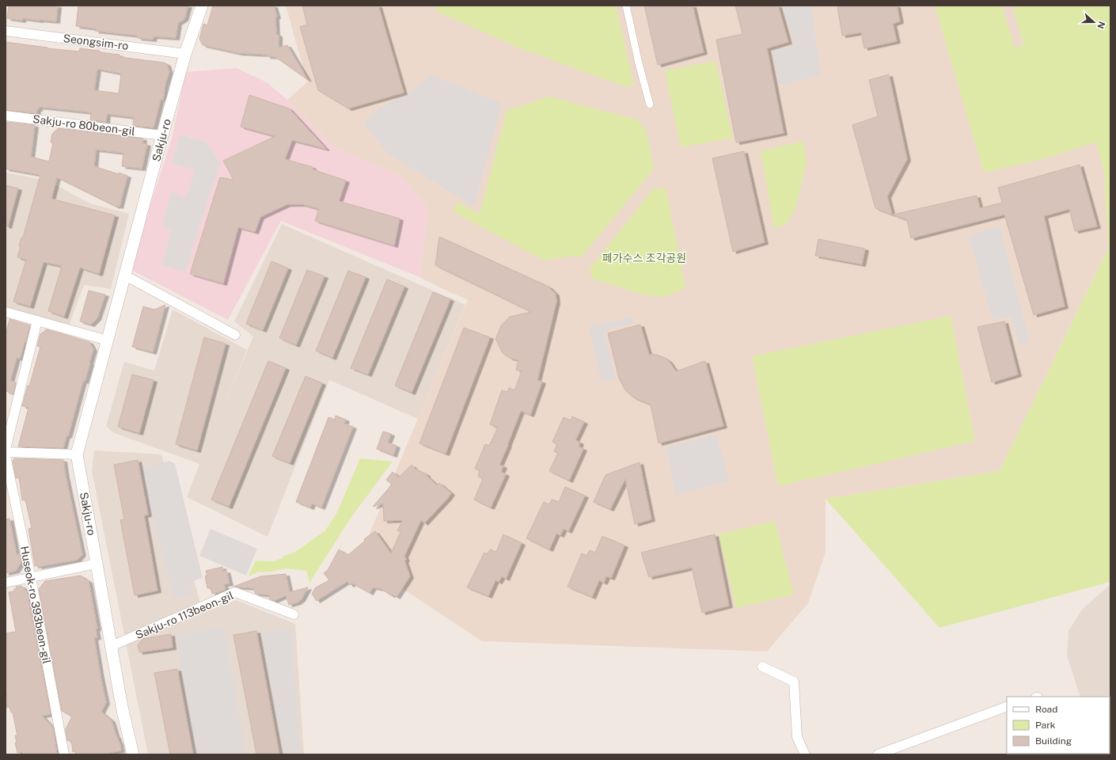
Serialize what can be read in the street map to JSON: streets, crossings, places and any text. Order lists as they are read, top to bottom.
{
  "streets": {
    "street": [
      "Seongsim-ro",
      "Sakju-ro 80beon-gil",
      "Sakju-ro",
      "Huseok-ro 393beon-gil",
      "Sakju-ro 113beon-gil"
    ]
  },
  "crossings": [
    ["Seongsim-ro", "Sakju-ro"],
    ["Sakju-ro 80beon-gil", "Sakju-ro"],
    ["Sakju-ro", "Sakju-ro 113beon-gil"]
  ],
  "parks": ["페가수스 조각공원"],
  "legend": ["Road", "Park", "Building"],
  "north": "right"
}
